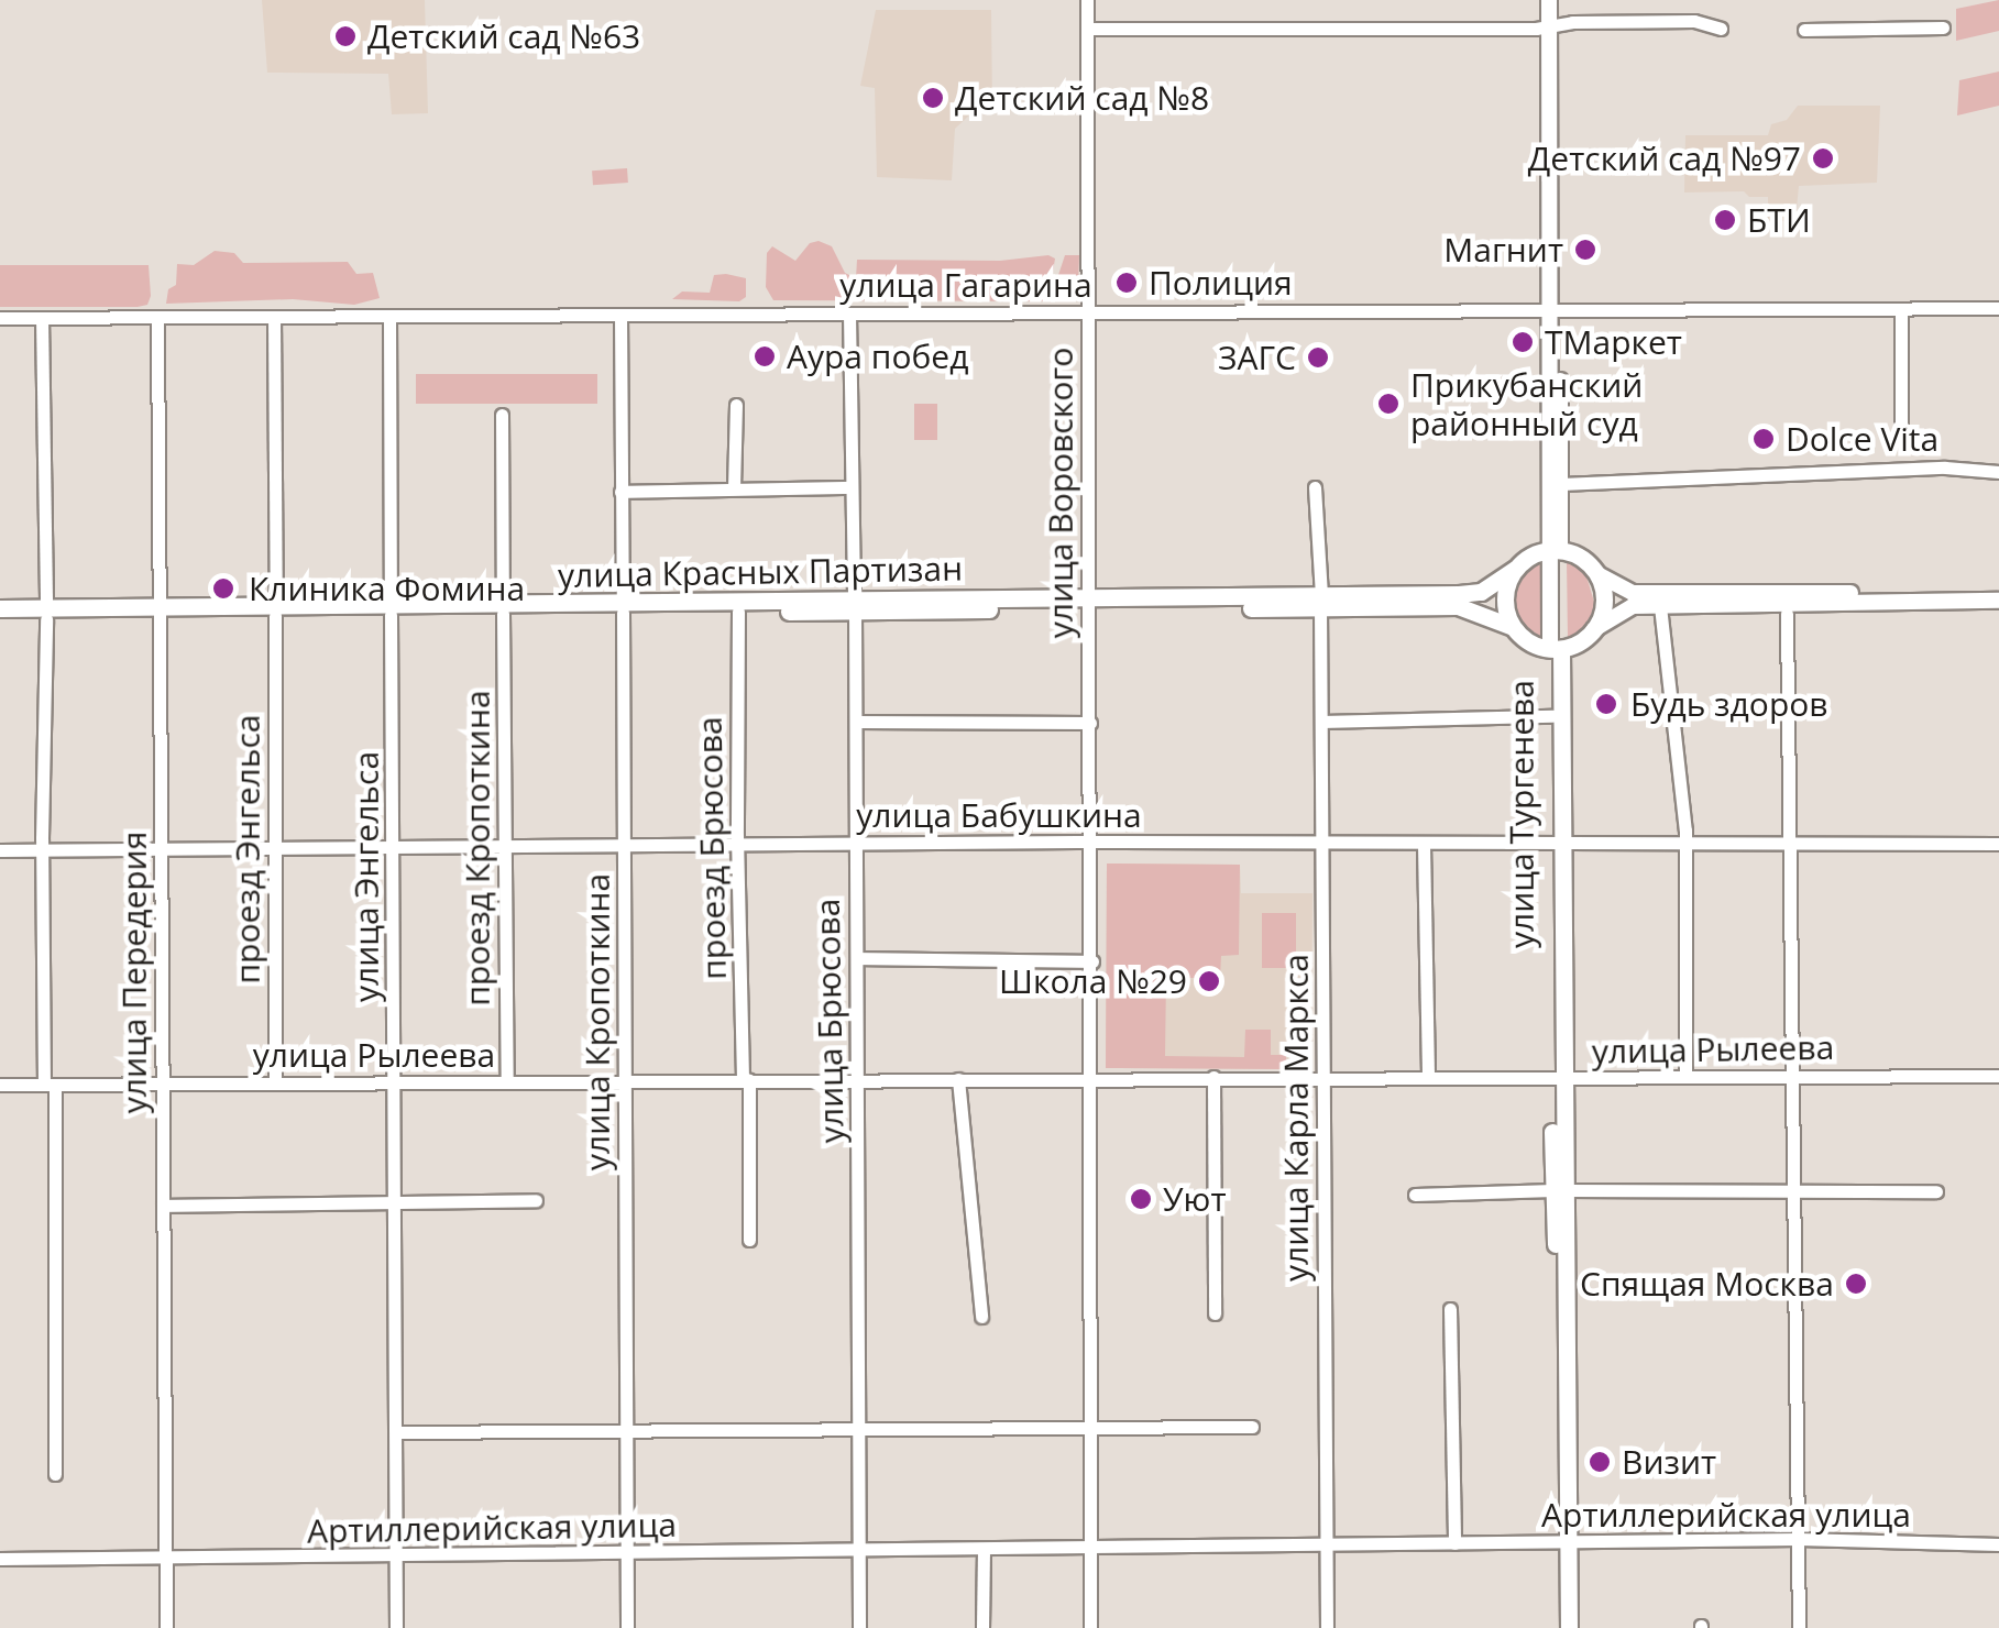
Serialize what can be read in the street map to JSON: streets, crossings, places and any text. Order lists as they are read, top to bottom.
{
  "streets": {
    "highway": ["улица Красных Партизан", "улица Тургенева"],
    "street": [
      "улица Гагарина",
      "улица Воровского",
      "улица Бабушкина",
      "проезд Кропоткина",
      "проезд Брюсова",
      "проезд Энгельса",
      "улица Энгельса",
      "улица Передерия",
      "улица Брюсова",
      "улица Кропоткина",
      "улица Рылеева",
      "улица Карла Маркса",
      "Артиллерийская улица"
    ]
  },
  "crossings": [
    ["улица Гагарина", "улица Воровского"],
    ["улица Гагарина", "улица Тургенева"],
    ["улица Гагарина", "проезд Энгельса"],
    ["улица Гагарина", "улица Энгельса"],
    ["улица Гагарина", "улица Передерия"],
    ["улица Гагарина", "улица Брюсова"],
    ["улица Гагарина", "улица Кропоткина"],
    ["улица Воровского", "улица Красных Партизан"],
    ["улица Воровского", "улица Бабушкина"],
    ["улица Воровского", "улица Рылеева"],
    ["улица Воровского", "Артиллерийская улица"],
    ["улица Красных Партизан", "улица Тургенева"],
    ["улица Красных Партизан", "проезд Кропоткина"],
    ["улица Красных Партизан", "проезд Брюсова"],
    ["улица Красных Партизан", "проезд Энгельса"],
    ["улица Красных Партизан", "улица Энгельса"],
    ["улица Красных Партизан", "улица Передерия"],
    ["улица Красных Партизан", "улица Брюсова"],
    ["улица Красных Партизан", "улица Кропоткина"],
    ["улица Красных Партизан", "улица Карла Маркса"],
    ["улица Тургенева", "улица Бабушкина"],
    ["улица Тургенева", "улица Рылеева"],
    ["улица Тургенева", "Артиллерийская улица"],
    ["улица Бабушкина", "проезд Кропоткина"],
    ["улица Бабушкина", "проезд Брюсова"],
    ["улица Бабушкина", "проезд Энгельса"],
    ["улица Бабушкина", "улица Энгельса"],
    ["улица Бабушкина", "улица Передерия"],
    ["улица Бабушкина", "улица Брюсова"],
    ["улица Бабушкина", "улица Кропоткина"],
    ["улица Бабушкина", "улица Карла Маркса"],
    ["проезд Кропоткина", "улица Рылеева"],
    ["проезд Брюсова", "улица Рылеева"],
    ["проезд Энгельса", "улица Рылеева"],
    ["улица Энгельса", "улица Рылеева"],
    ["улица Энгельса", "Артиллерийская улица"],
    ["улица Передерия", "улица Рылеева"],
    ["улица Передерия", "Артиллерийская улица"],
    ["улица Брюсова", "улица Рылеева"],
    ["улица Брюсова", "Артиллерийская улица"],
    ["улица Кропоткина", "улица Рылеева"],
    ["улица Кропоткина", "Артиллерийская улица"],
    ["улица Рылеева", "улица Карла Маркса"],
    ["улица Карла Маркса", "Артиллерийская улица"]
  ],
  "places": [
    "Детский сад №63",
    "Детский сад №8",
    "Детский сад №97",
    "БТИ",
    "Магнит",
    "Полиция",
    "ТМаркет",
    "Аура побед",
    "ЗАГС",
    "Прикубанский районный суд",
    "Dolce Vita",
    "Клиника Фомина",
    "Будь здоров",
    "Школа №29",
    "Уют",
    "Спящая Москва",
    "Визит"
  ]
}
